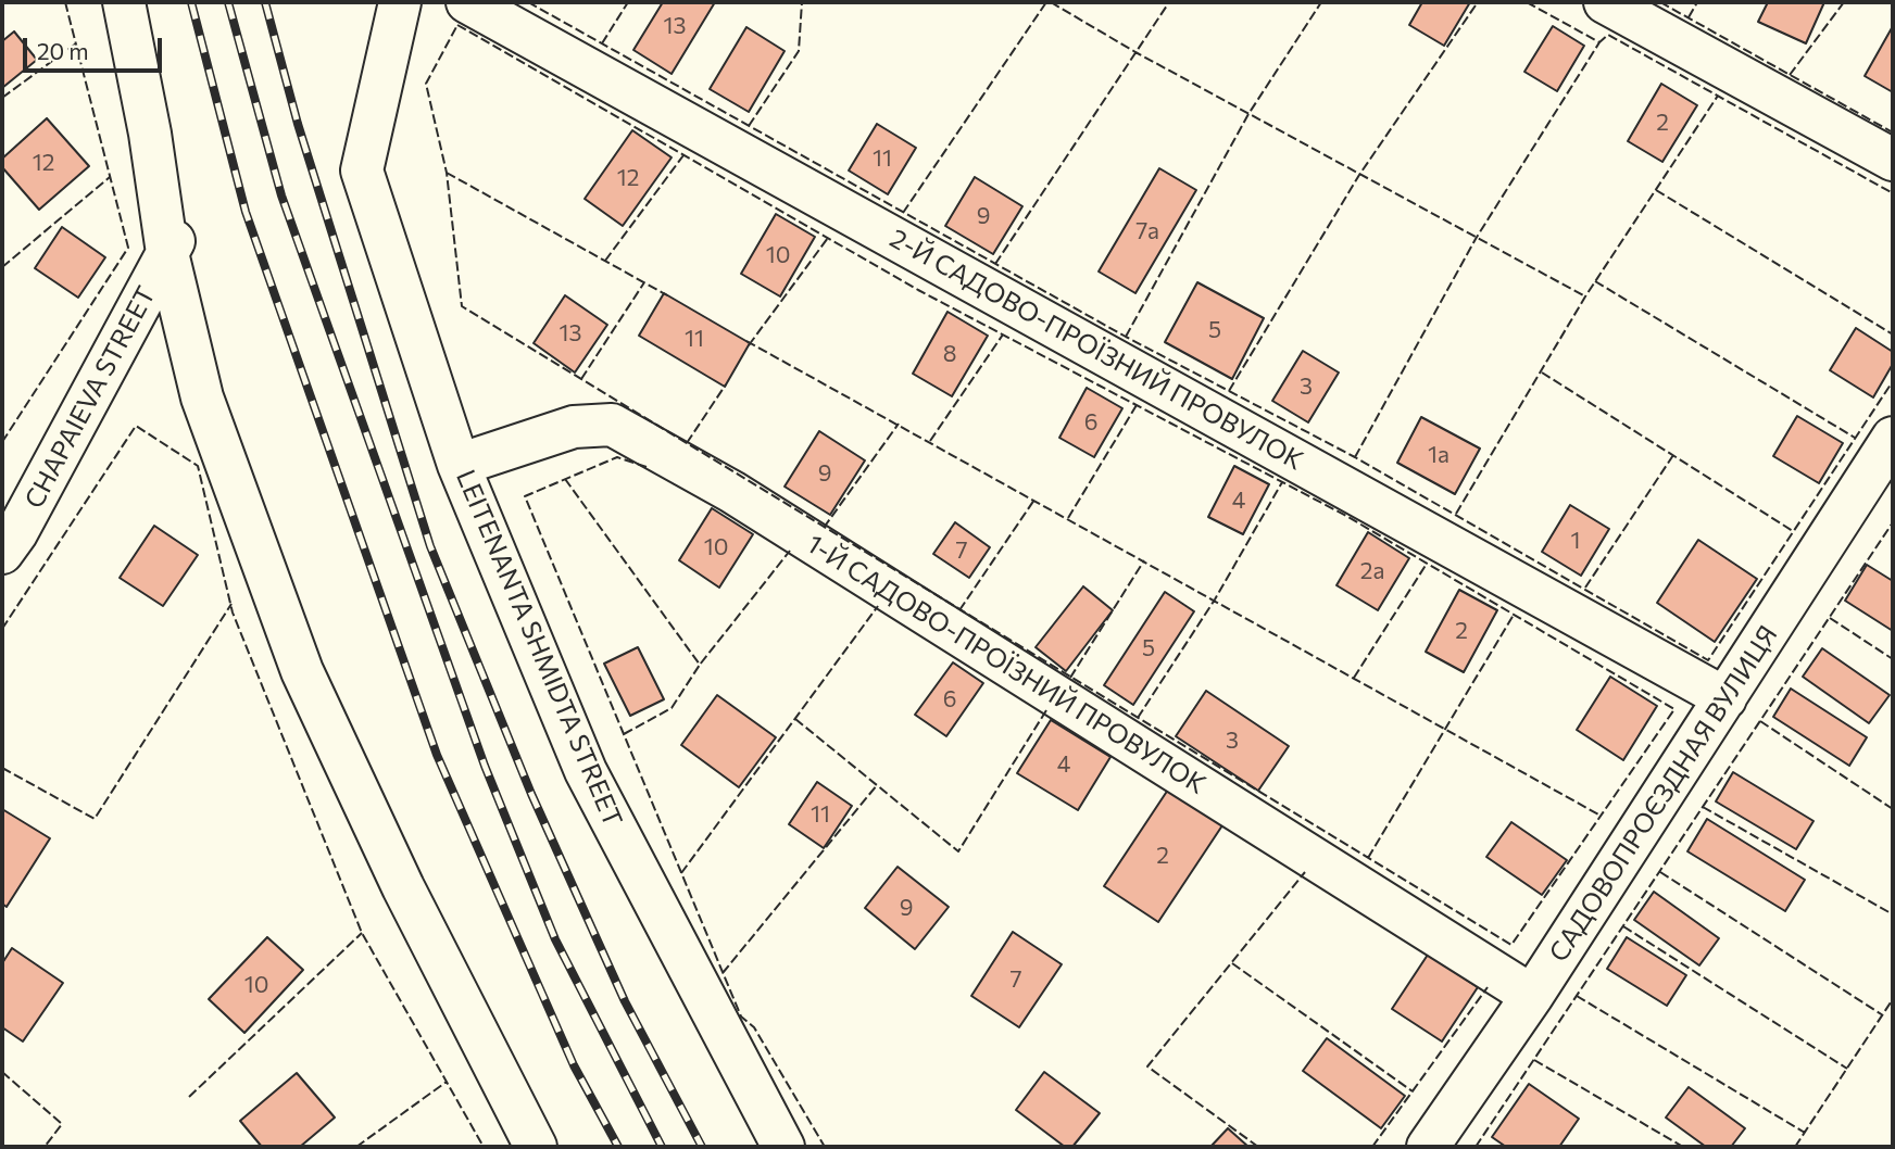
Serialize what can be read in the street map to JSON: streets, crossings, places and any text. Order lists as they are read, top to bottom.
{
  "streets": {
    "street": [
      "2-Й САДОВО-ПРОЇЗНИЙ ПРОВУЛОК",
      "CHAPAIEVA STREET",
      "LEITENANTA SHMIDTA STREET",
      "1-Й САДОВО-ПРОЇЗНИЙ ПРОВУЛОК",
      "САДОВОПРОЄЗДНАЯ ВУЛИЦЯ"
    ]
  },
  "crossings": [
    ["2-Й САДОВО-ПРОЇЗНИЙ ПРОВУЛОК", "САДОВОПРОЄЗДНАЯ ВУЛИЦЯ"],
    ["LEITENANTA SHMIDTA STREET", "1-Й САДОВО-ПРОЇЗНИЙ ПРОВУЛОК"],
    ["1-Й САДОВО-ПРОЇЗНИЙ ПРОВУЛОК", "САДОВОПРОЄЗДНАЯ ВУЛИЦЯ"]
  ],
  "house_numbers": [
    "13",
    "2",
    "11",
    "12",
    "12",
    "9",
    "7а",
    "10",
    "5",
    "13",
    "11",
    "8",
    "3",
    "6",
    "1а",
    "9",
    "4",
    "1",
    "10",
    "7",
    "2а",
    "2",
    "5",
    "6",
    "3",
    "4",
    "11",
    "2",
    "9",
    "7",
    "10"
  ],
  "scale_bar": "20 m"
}
